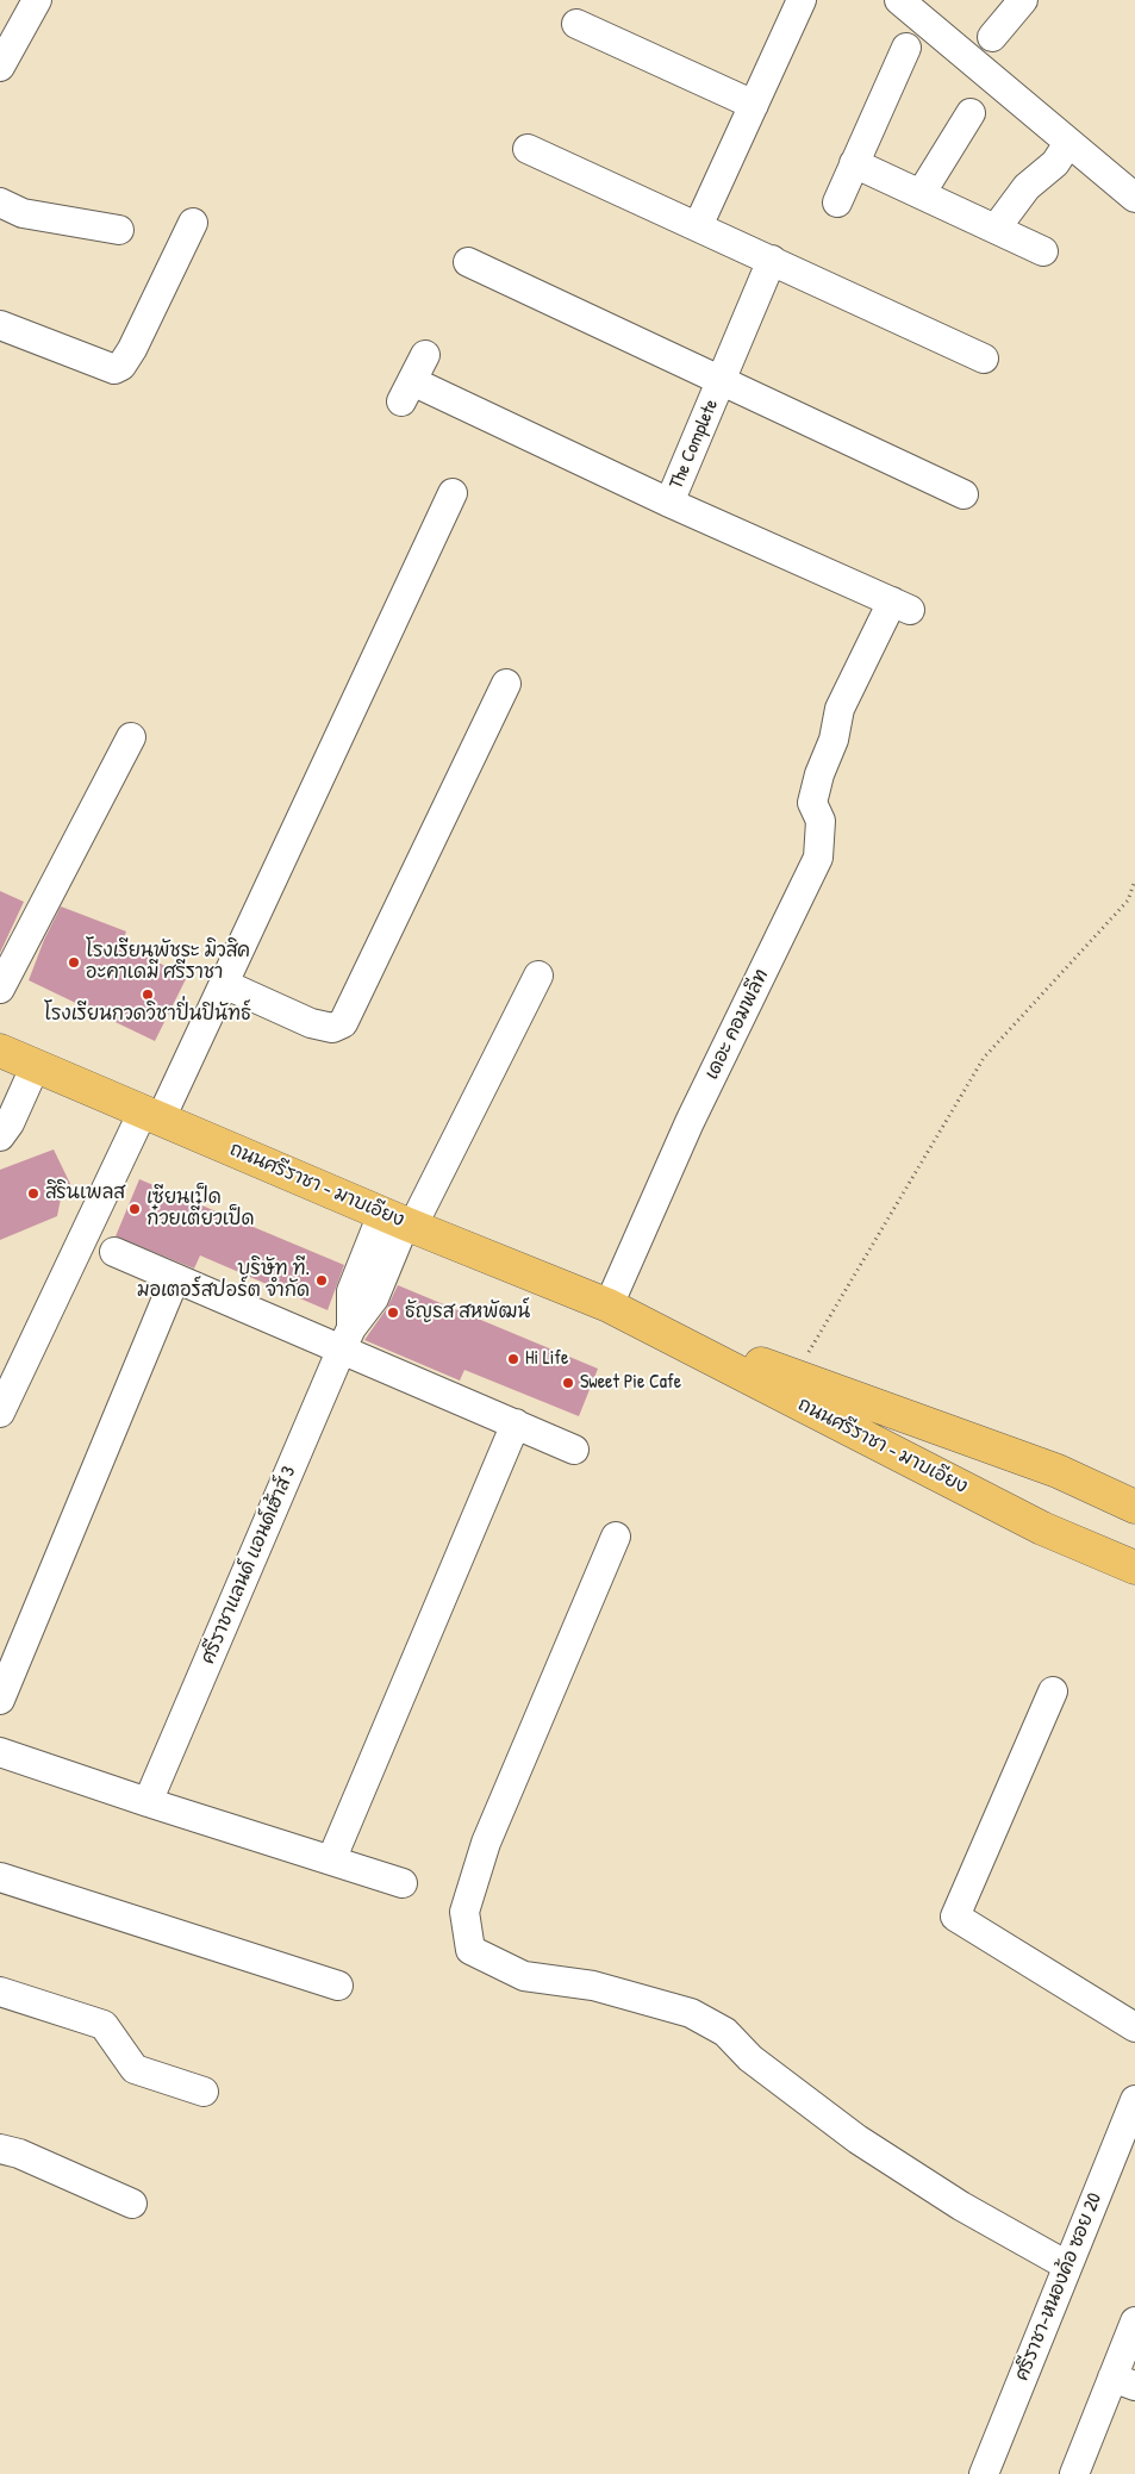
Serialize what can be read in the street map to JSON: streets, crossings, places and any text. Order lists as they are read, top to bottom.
{
  "streets": {
    "main road": ["ถนนศรีราชา - มาบเอียง"],
    "street": [
      "The Complete",
      "เดอะ คอมพลีท",
      "ศรีราชาแลนด์ แอนด์เฮ้าส์ 3",
      "ศรีราชา-หนองค้อ ซอย 20"
    ]
  },
  "crossings": [
    ["The Complete", "เดอะ คอมพลีท"],
    ["เดอะ คอมพลีท", "ถนนศรีราชา - มาบเอียง"],
    ["ถนนศรีราชา - มาบเอียง", "ศรีราชาแลนด์ แอนด์เฮ้าส์ 3"]
  ],
  "places": [
    "โรงเรียนพัชระ มิวสิค อะคาเดมี ศรีราชา",
    "โรงเรียนกวดวิชาปิ่นปินัทธ์",
    "สิรินเพลส",
    "เซียนเป็ด ก๋วยเตี๋ยวเป็ด",
    "บริษัท ที. มอเตอร์สปอร์ต จำกัด",
    "ธัญรส สหพัฒน์",
    "Hi Life",
    "Sweet Pie Cafe"
  ]
}
